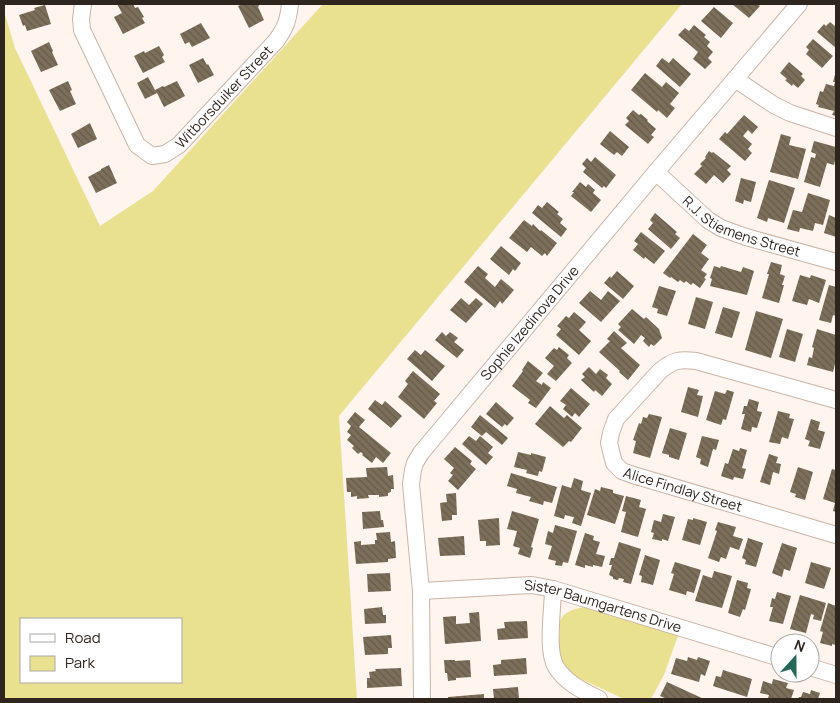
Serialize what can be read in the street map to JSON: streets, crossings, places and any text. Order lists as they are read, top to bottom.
{
  "streets": {
    "street": [
      "Witborsduiker Street",
      "R.J. Stiemens Street",
      "Sophie Izedinova Drive",
      "Alice Findlay Street",
      "Sister Baumgartens Drive"
    ]
  },
  "crossings": [
    ["R.J. Stiemens Street", "Sophie Izedinova Drive"],
    ["Sophie Izedinova Drive", "Sister Baumgartens Drive"]
  ],
  "legend": ["Road", "Park"],
  "north": "top"
}
